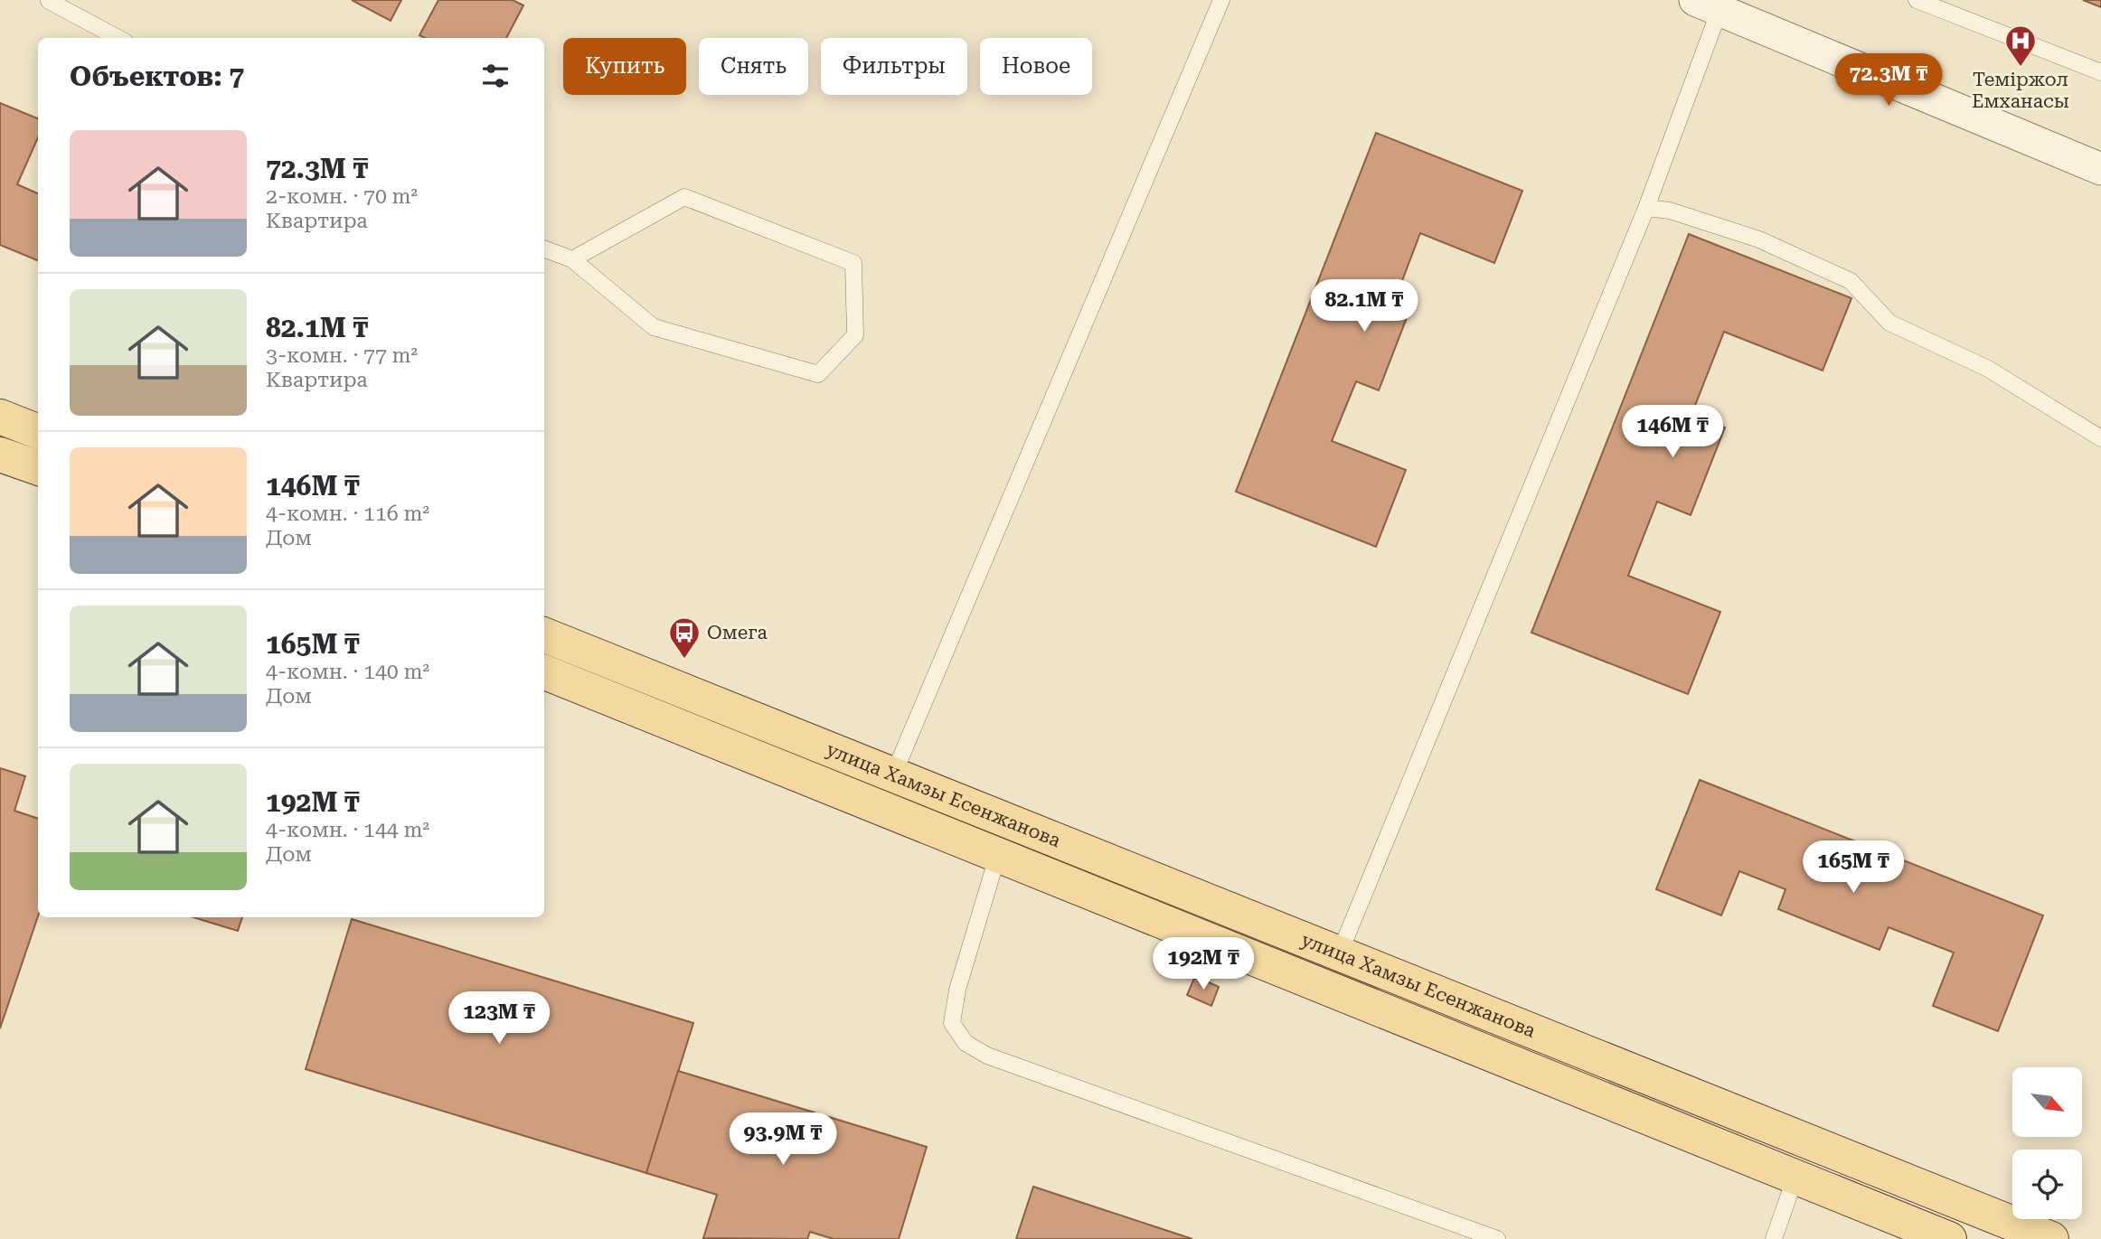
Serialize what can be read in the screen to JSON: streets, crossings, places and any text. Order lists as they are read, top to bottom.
{
  "streets": {
    "main road": ["улица Хамзы Есенжанова"]
  },
  "places": {
    "hospital": ["Теміржол Емханасы"],
    "bus stop": ["Омега"]
  },
  "north": "bottom right",
  "page": {
    "chip": [
      "Купить",
      "Снять",
      "Фильтры",
      "Новое"
    ],
    "heading": "Объектов: 7",
    "price": [
      "72.3M ₸",
      "82.1M ₸",
      "146M ₸",
      "165M ₸",
      "192M ₸",
      "123M ₸",
      "93.9M ₸"
    ],
    "list": [
      {
        "name": "72.3M ₸",
        "note": "2-комн. · 70 m² · Квартира"
      },
      {
        "name": "82.1M ₸",
        "note": "3-комн. · 77 m² · Квартира"
      },
      {
        "name": "146M ₸",
        "note": "4-комн. · 116 m² · Дом"
      },
      {
        "name": "165M ₸",
        "note": "4-комн. · 140 m² · Дом"
      },
      {
        "name": "192M ₸",
        "note": "4-комн. · 144 m² · Дом"
      }
    ]
  }
}
